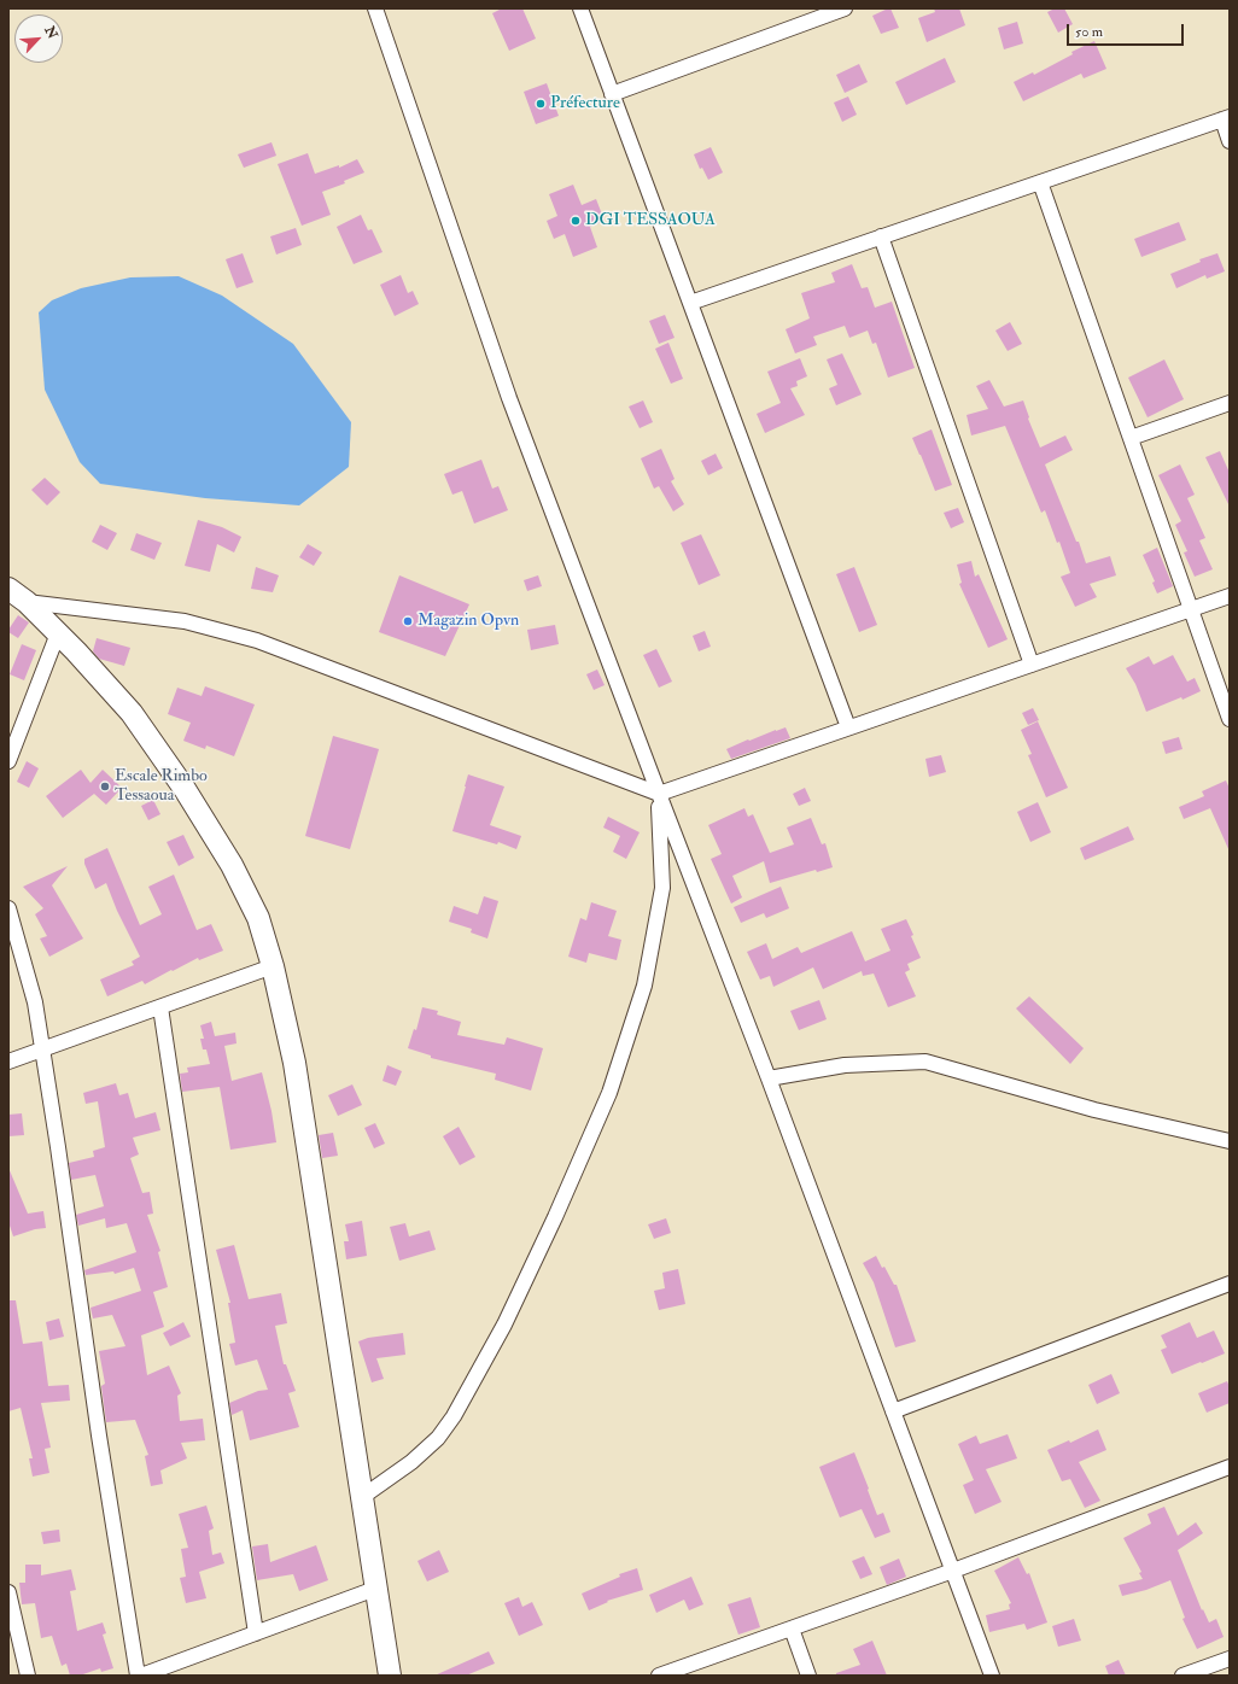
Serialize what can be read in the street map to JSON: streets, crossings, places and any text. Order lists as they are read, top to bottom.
{
  "places": [
    "Préfecture",
    "DGI TESSAOUA",
    "Magazin Opvn",
    "Escale Rimbo Tessaoua"
  ],
  "scale_bar": "50 m",
  "north": "top right"
}
